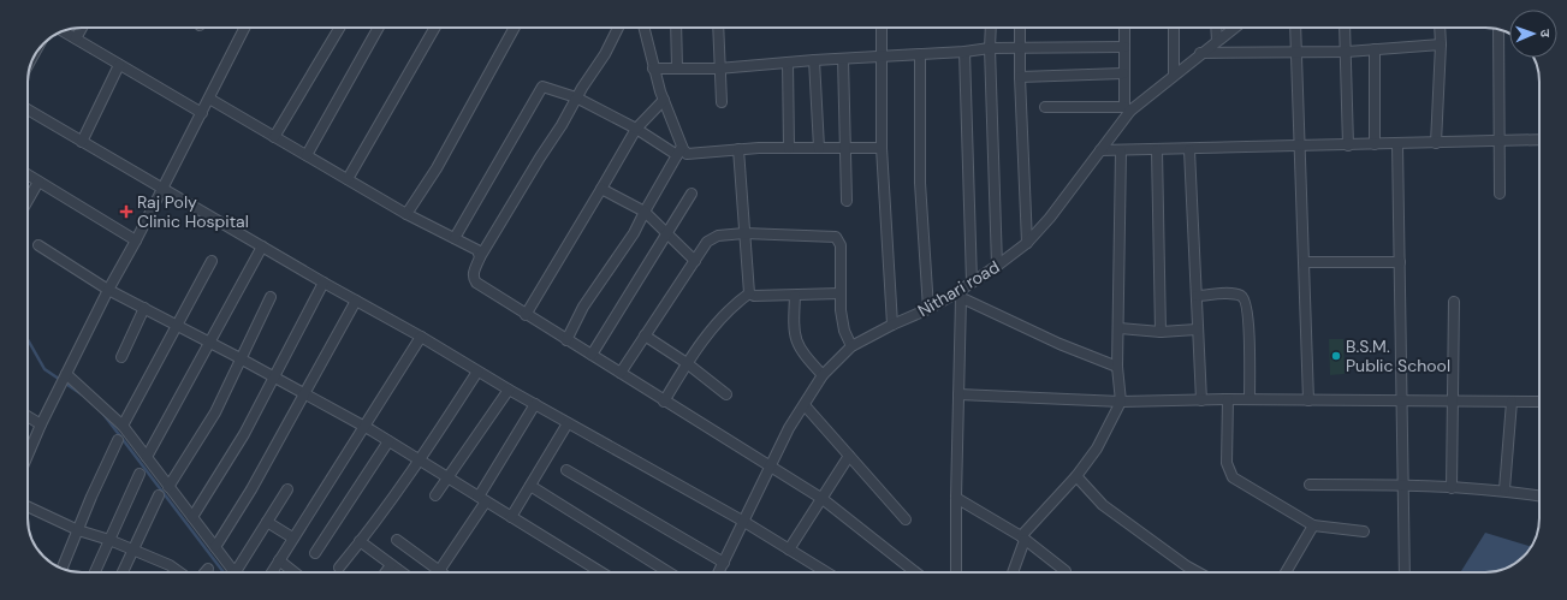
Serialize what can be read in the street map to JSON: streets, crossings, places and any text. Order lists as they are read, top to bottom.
{
  "streets": {
    "street": ["Nithari road"]
  },
  "places": {
    "health": ["Raj Poly Clinic Hospital"],
    "other": ["B.S.M. Public School"]
  },
  "north": "right"
}
